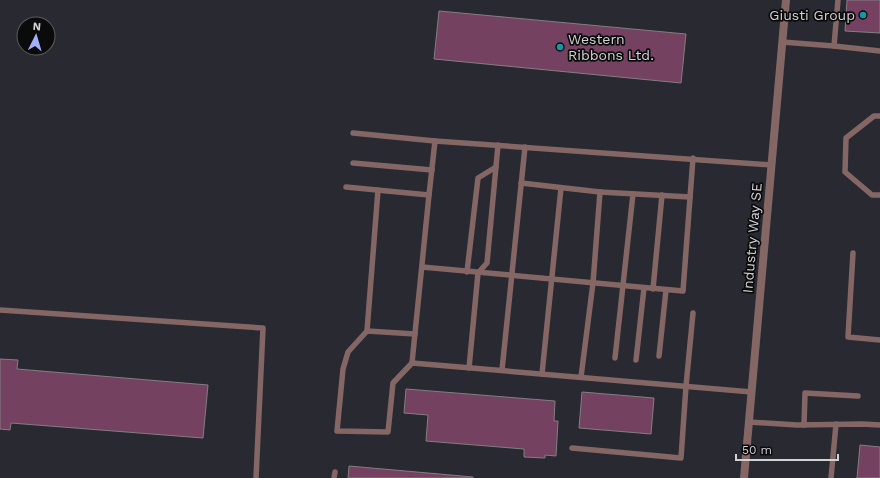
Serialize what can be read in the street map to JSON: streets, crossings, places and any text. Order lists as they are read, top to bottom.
{
  "streets": {
    "street": ["Industry Way SE"]
  },
  "places": ["Giusti Group", "Western Ribbons Ltd."],
  "scale_bar": "50 m",
  "north": "top"
}
